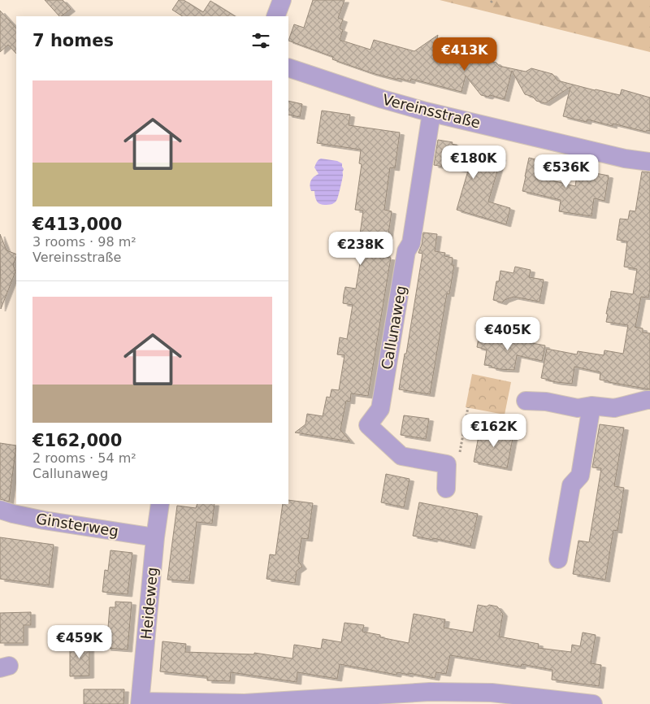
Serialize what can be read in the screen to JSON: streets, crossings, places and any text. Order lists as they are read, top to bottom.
{
  "streets": {
    "street": [
      "Vereinsstraße",
      "Callunaweg",
      "Ginsterweg",
      "Heideweg"
    ]
  },
  "crossings": [
    ["Vereinsstraße", "Callunaweg"],
    ["Ginsterweg", "Heideweg"]
  ],
  "page": {
    "heading": "7 homes",
    "price": [
      "€413K",
      "€180K",
      "€536K",
      "€238K",
      "€405K",
      "€162K",
      "€459K"
    ],
    "list": [
      {
        "name": "€413,000",
        "note": "3 rooms · 98 m² · Vereinsstraße"
      },
      {
        "name": "€162,000",
        "note": "2 rooms · 54 m² · Callunaweg"
      }
    ]
  }
}
